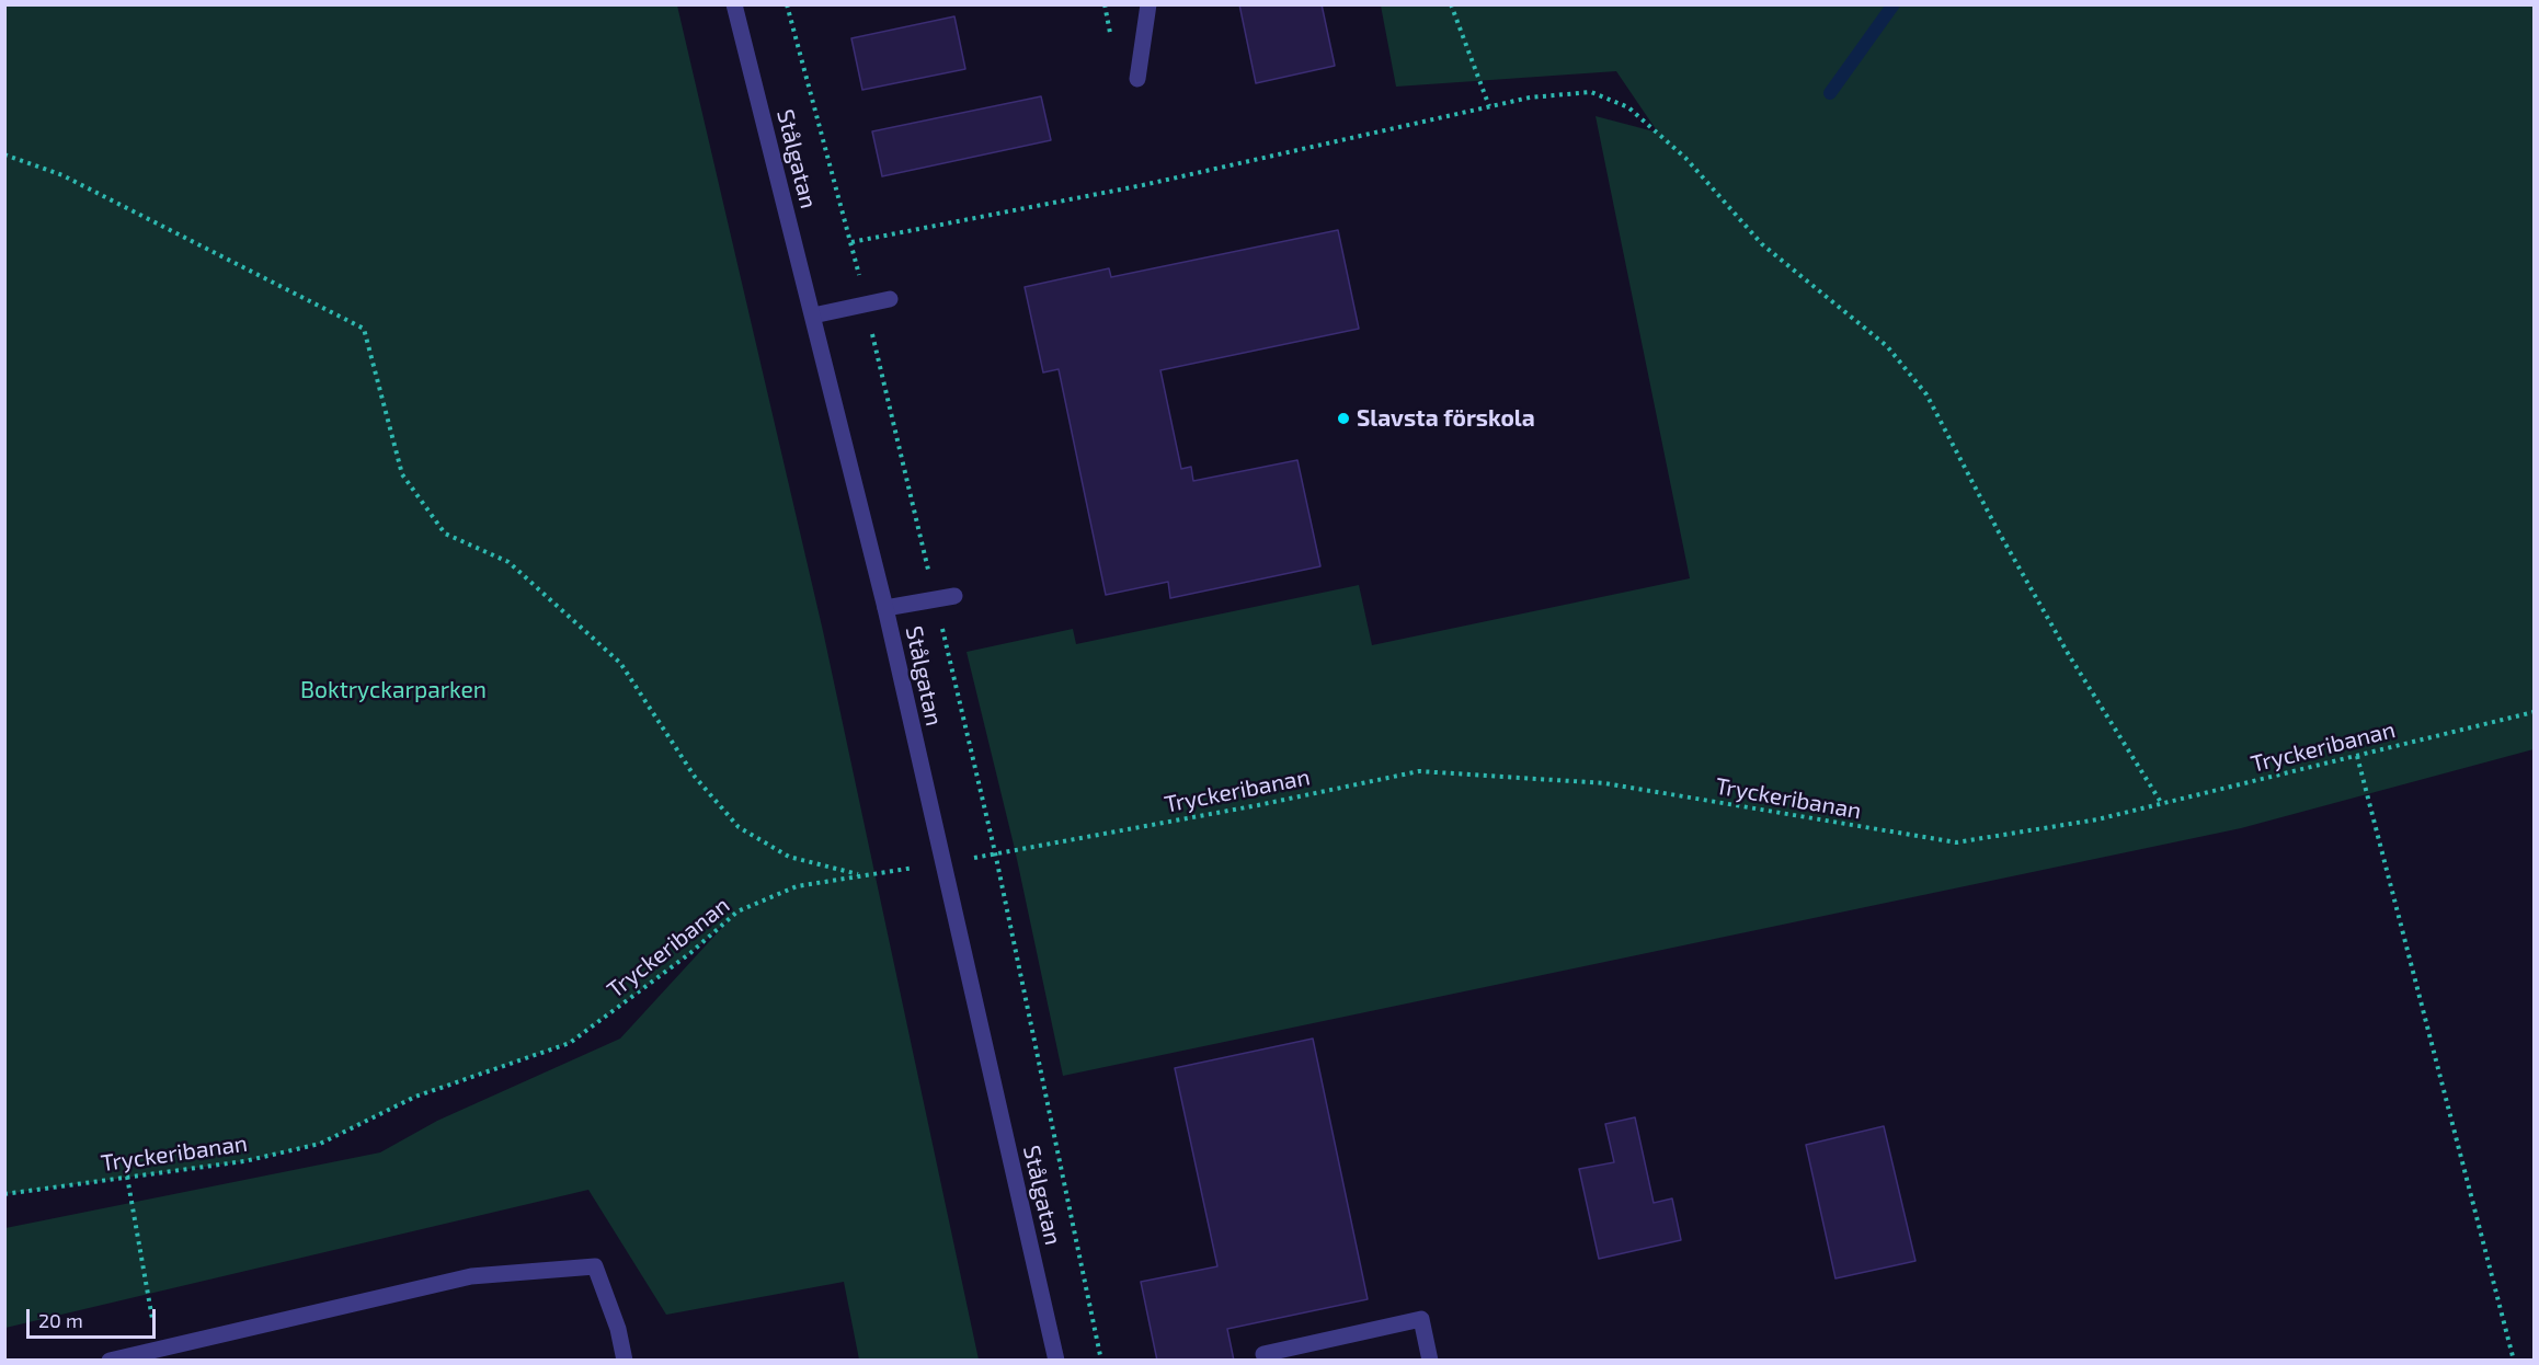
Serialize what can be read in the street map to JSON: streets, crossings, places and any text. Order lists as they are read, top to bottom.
{
  "streets": {
    "street": ["Stålgatan"],
    "path": ["Tryckeribanan"]
  },
  "crossings": [
    ["Stålgatan", "Tryckeribanan"]
  ],
  "parks": ["Boktryckarparken"],
  "places": ["Slavsta förskola"],
  "scale_bar": "20 m"
}
